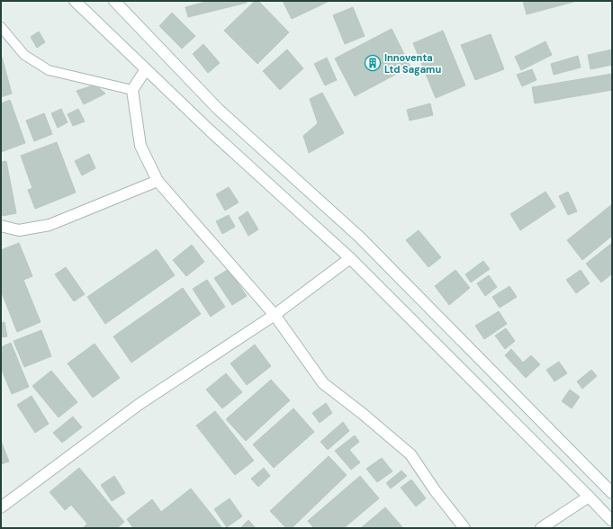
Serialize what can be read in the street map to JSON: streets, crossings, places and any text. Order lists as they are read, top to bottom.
{
  "places": {
    "building": ["Innoventa Ltd Sagamu"]
  }
}
